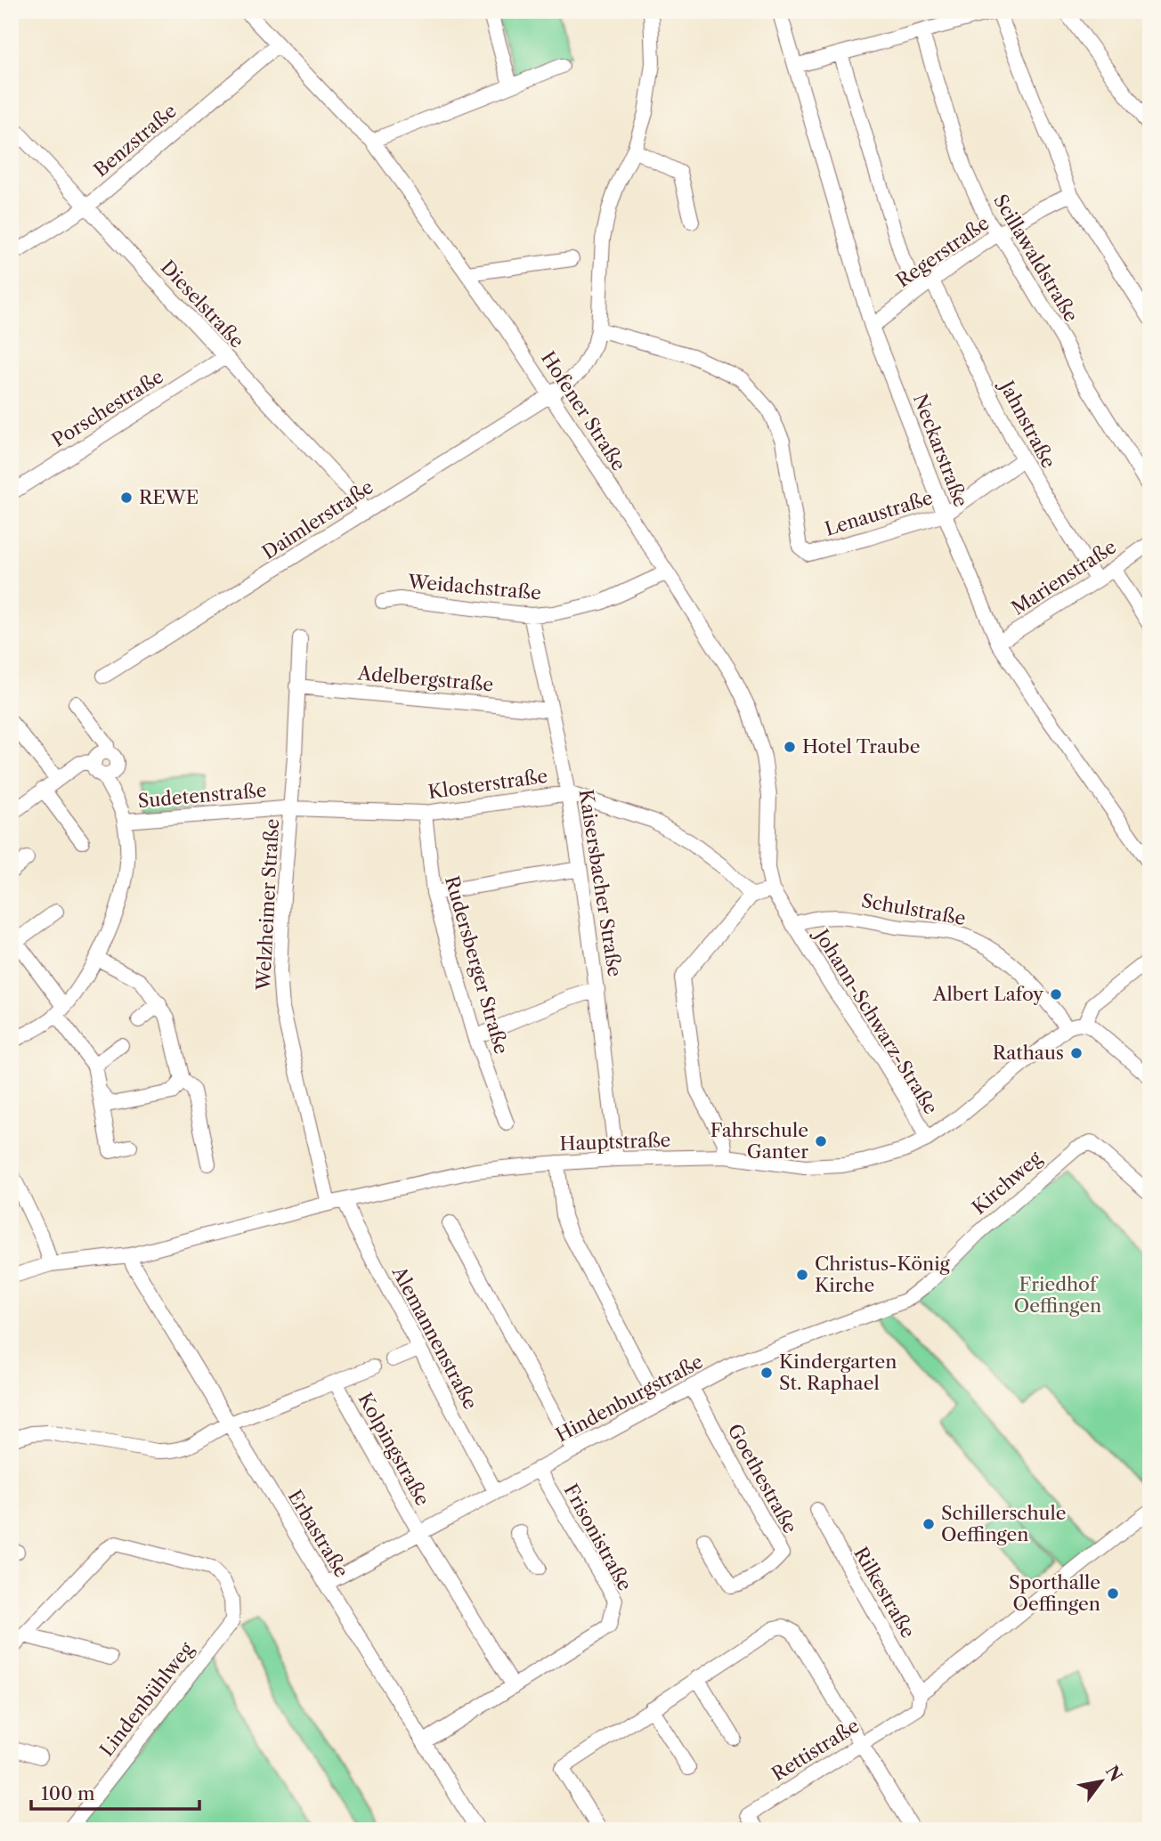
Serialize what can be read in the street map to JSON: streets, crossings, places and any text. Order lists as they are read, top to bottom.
{
  "streets": {
    "street": [
      "Benzstraße",
      "Regerstraße",
      "Scillawaldstraße",
      "Dieselstraße",
      "Porschestraße",
      "Hofener Straße",
      "Jahnstraße",
      "Neckarstraße",
      "Lenaustraße",
      "Daimlerstraße",
      "Marienstraße",
      "Weidachstraße",
      "Adelbergstraße",
      "Klosterstraße",
      "Sudetenstraße",
      "Kaisersbacher Straße",
      "Welzheimer Straße",
      "Schulstraße",
      "Rudersberger Straße",
      "Johann-Schwarz-Straße",
      "Hauptstraße",
      "Kirchweg",
      "Alemannenstraße",
      "Hindenburgstraße",
      "Kolpingstraße",
      "Goethestraße",
      "Erbastraße",
      "Frisonistraße",
      "Rilkestraße",
      "Lindenbühlweg",
      "Rettistraße"
    ]
  },
  "crossings": [
    ["Benzstraße", "Dieselstraße"],
    ["Benzstraße", "Hofener Straße"],
    ["Regerstraße", "Scillawaldstraße"],
    ["Regerstraße", "Jahnstraße"],
    ["Regerstraße", "Neckarstraße"],
    ["Dieselstraße", "Porschestraße"],
    ["Dieselstraße", "Daimlerstraße"],
    ["Hofener Straße", "Daimlerstraße"],
    ["Hofener Straße", "Weidachstraße"],
    ["Hofener Straße", "Johann-Schwarz-Straße"],
    ["Jahnstraße", "Lenaustraße"],
    ["Jahnstraße", "Marienstraße"],
    ["Neckarstraße", "Lenaustraße"],
    ["Neckarstraße", "Marienstraße"],
    ["Lenaustraße", "Daimlerstraße"],
    ["Weidachstraße", "Kaisersbacher Straße"],
    ["Adelbergstraße", "Kaisersbacher Straße"],
    ["Adelbergstraße", "Welzheimer Straße"],
    ["Klosterstraße", "Sudetenstraße"],
    ["Klosterstraße", "Kaisersbacher Straße"],
    ["Klosterstraße", "Welzheimer Straße"],
    ["Klosterstraße", "Rudersberger Straße"],
    ["Sudetenstraße", "Welzheimer Straße"],
    ["Kaisersbacher Straße", "Hauptstraße"],
    ["Welzheimer Straße", "Hauptstraße"],
    ["Schulstraße", "Johann-Schwarz-Straße"],
    ["Schulstraße", "Hauptstraße"],
    ["Johann-Schwarz-Straße", "Hauptstraße"],
    ["Hauptstraße", "Alemannenstraße"],
    ["Hauptstraße", "Erbastraße"],
    ["Kirchweg", "Hindenburgstraße"],
    ["Alemannenstraße", "Hindenburgstraße"],
    ["Hindenburgstraße", "Kolpingstraße"],
    ["Hindenburgstraße", "Goethestraße"],
    ["Hindenburgstraße", "Erbastraße"],
    ["Hindenburgstraße", "Frisonistraße"],
    ["Erbastraße", "Frisonistraße"],
    ["Rilkestraße", "Rettistraße"]
  ],
  "parks": ["Friedhof Oeffingen"],
  "places": [
    "REWE",
    "Hotel Traube",
    "Albert Lafoy",
    "Rathaus",
    "Fahrschule Ganter",
    "Christus-König Kirche",
    "Kindergarten St. Raphael",
    "Schillerschule Oeffingen",
    "Sporthalle Oeffingen"
  ],
  "scale_bar": "100 m",
  "north": "top right"
}
